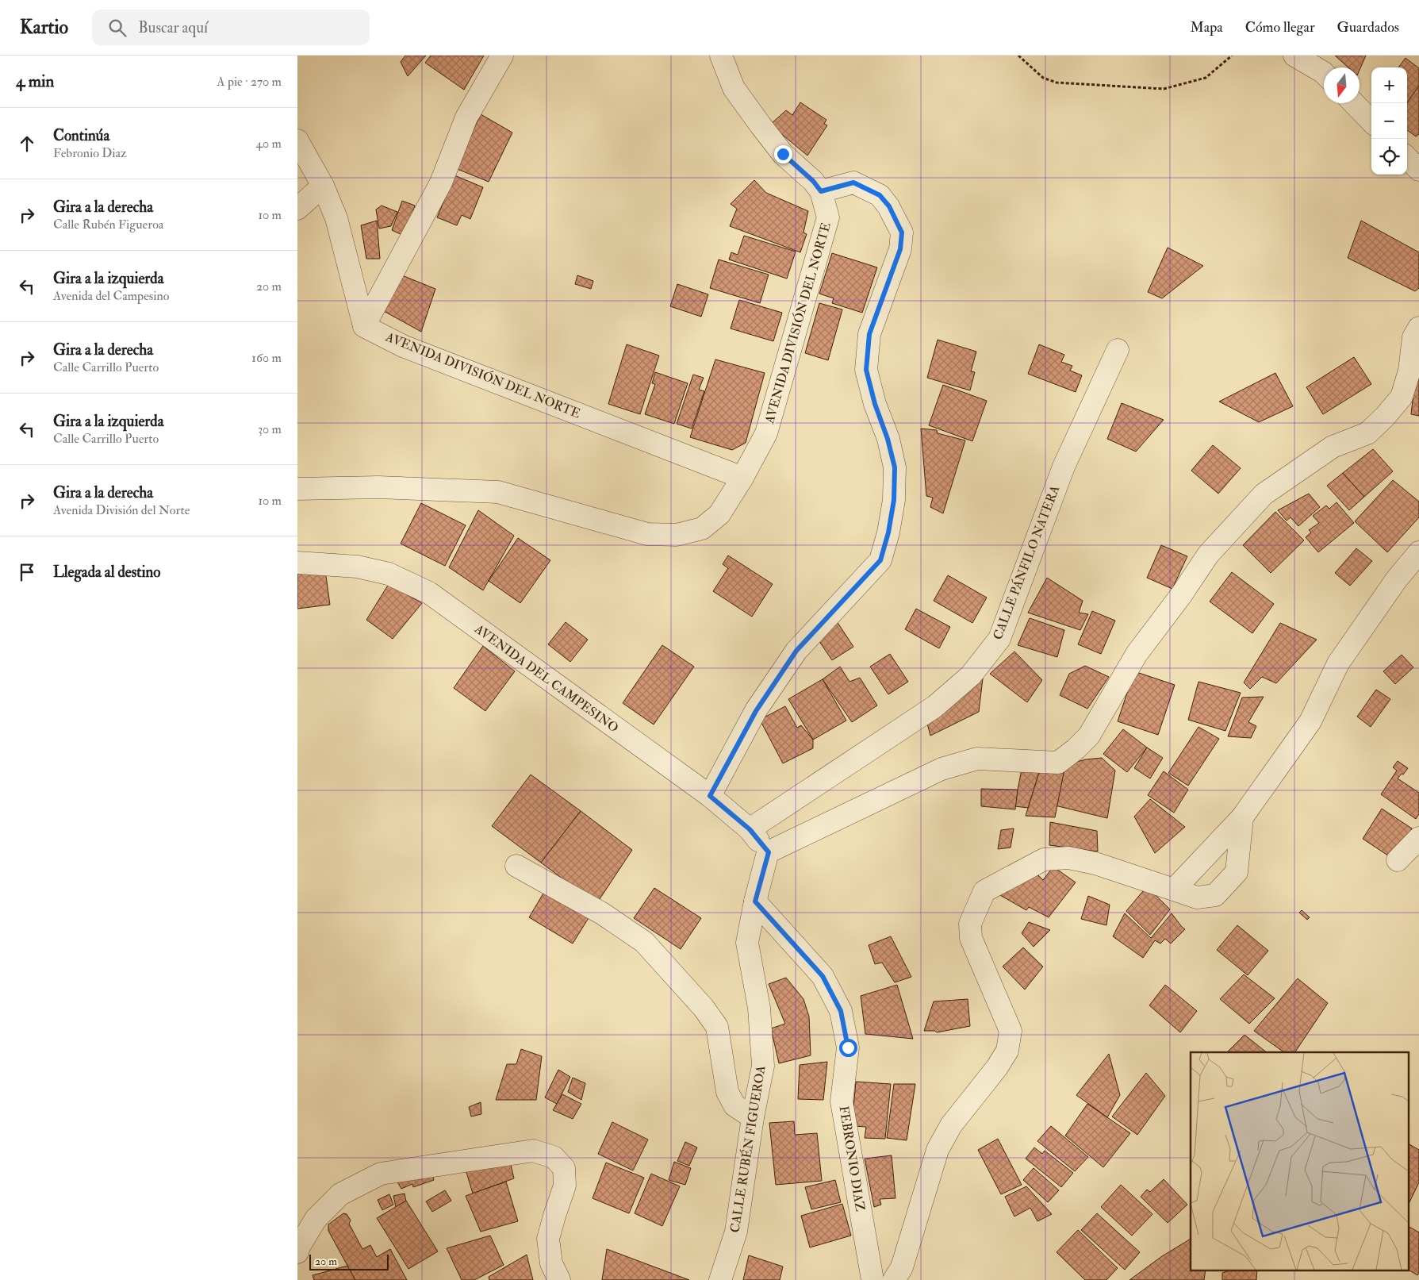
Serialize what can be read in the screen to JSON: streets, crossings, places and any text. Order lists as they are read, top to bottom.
{
  "streets": {
    "street": [
      "AVENIDA DIVISIÓN DEL NORTE",
      "CALLE PÁNFILO NATERA",
      "AVENIDA DEL CAMPESINO",
      "CALLE RUBÉN FIGUEROA",
      "FEBRONIO DIAZ"
    ]
  },
  "crossings": [
    ["CALLE PÁNFILO NATERA", "AVENIDA DEL CAMPESINO"],
    ["AVENIDA DEL CAMPESINO", "CALLE RUBÉN FIGUEROA"],
    ["CALLE RUBÉN FIGUEROA", "FEBRONIO DIAZ"]
  ],
  "scale_bar": "20 m",
  "north": "bottom",
  "page": {
    "header": "Kartio",
    "search": "Buscar aquí",
    "nav": ["Mapa", "Cómo llegar", "Guardados"],
    "heading": ["4 min", "A pie · 270 m"],
    "map_buttons": ["+", "−"],
    "list": [
      ["Continúa", "Febronio Diaz", "40 m"],
      ["Gira a la derecha", "Calle Rubén Figueroa", "10 m"],
      ["Gira a la izquierda", "Avenida del Campesino", "20 m"],
      ["Gira a la derecha", "Calle Carrillo Puerto", "160 m"],
      ["Gira a la izquierda", "Calle Carrillo Puerto", "30 m"],
      ["Gira a la derecha", "Avenida División del Norte", "10 m"],
      "Llegada al destino"
    ],
    "scale": "20 m"
  }
}
